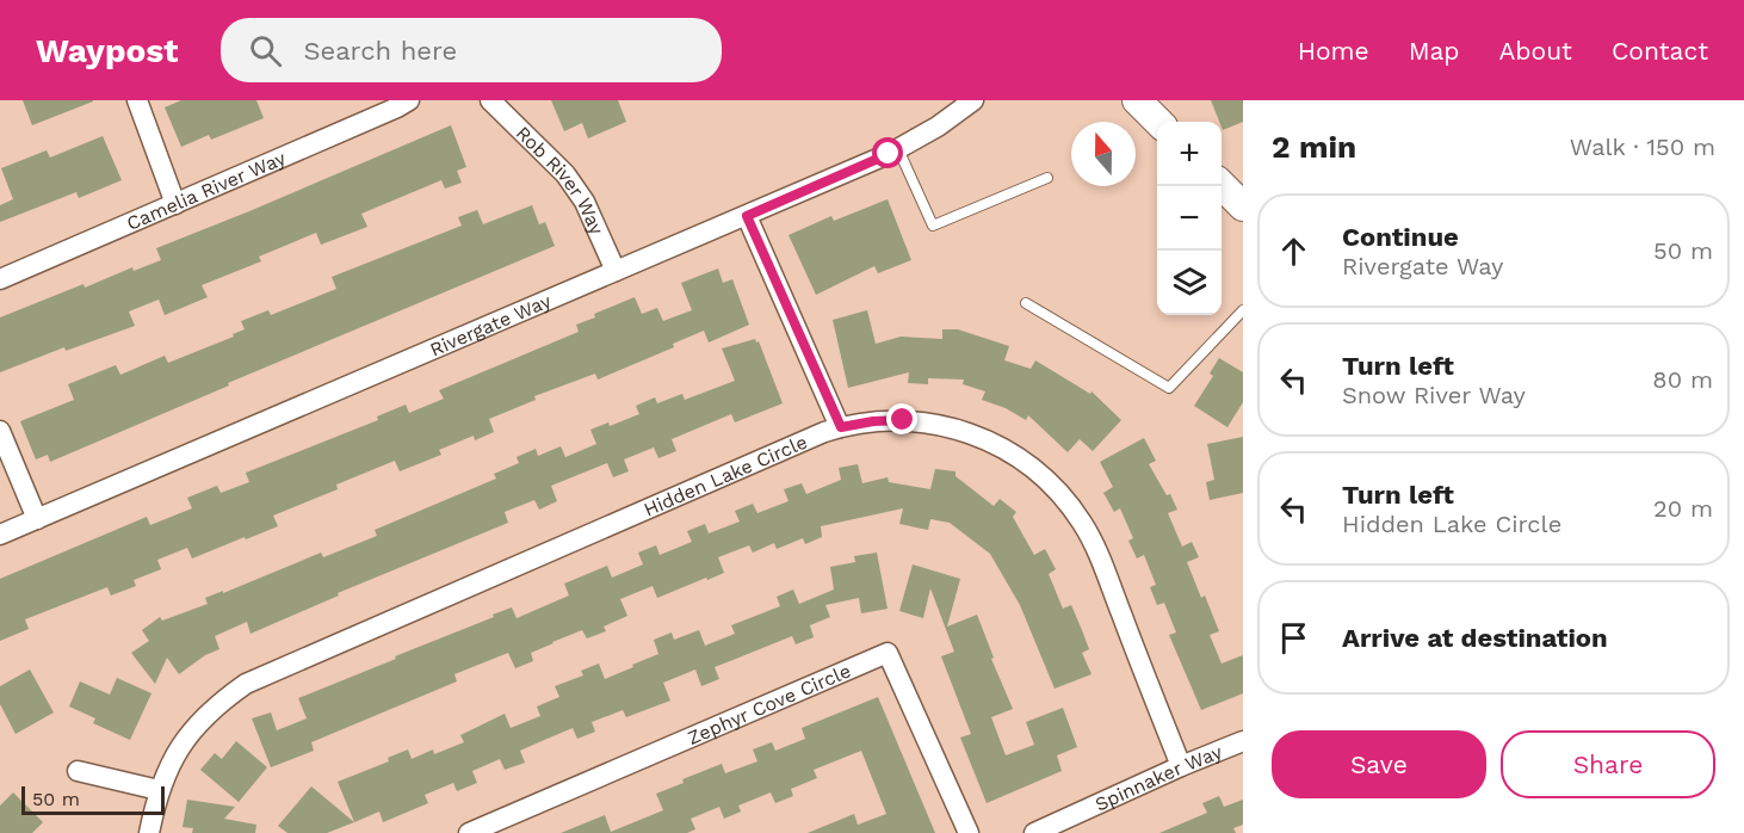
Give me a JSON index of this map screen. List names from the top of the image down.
{
  "streets": {
    "street": [
      "Rob River Way",
      "Camelia River Way",
      "Rivergate Way",
      "Hidden Lake Circle",
      "Zephyr Cove Circle",
      "Spinnaker Way"
    ]
  },
  "crossings": [
    ["Rob River Way", "Rivergate Way"],
    ["Hidden Lake Circle", "Spinnaker Way"]
  ],
  "scale_bar": "50 m",
  "north": "top",
  "page": {
    "header": "Waypost",
    "search": "Search here",
    "nav": [
      "Home",
      "Map",
      "About",
      "Contact"
    ],
    "heading": ["2 min", "Walk · 150 m"],
    "map_buttons": ["+", "−"],
    "list": [
      ["Continue", "Rivergate Way", "50 m"],
      ["Turn left", "Snow River Way", "80 m"],
      ["Turn left", "Hidden Lake Circle", "20 m"],
      "Arrive at destination"
    ],
    "buttons": ["Save", "Share"],
    "scale": "50 m"
  }
}
